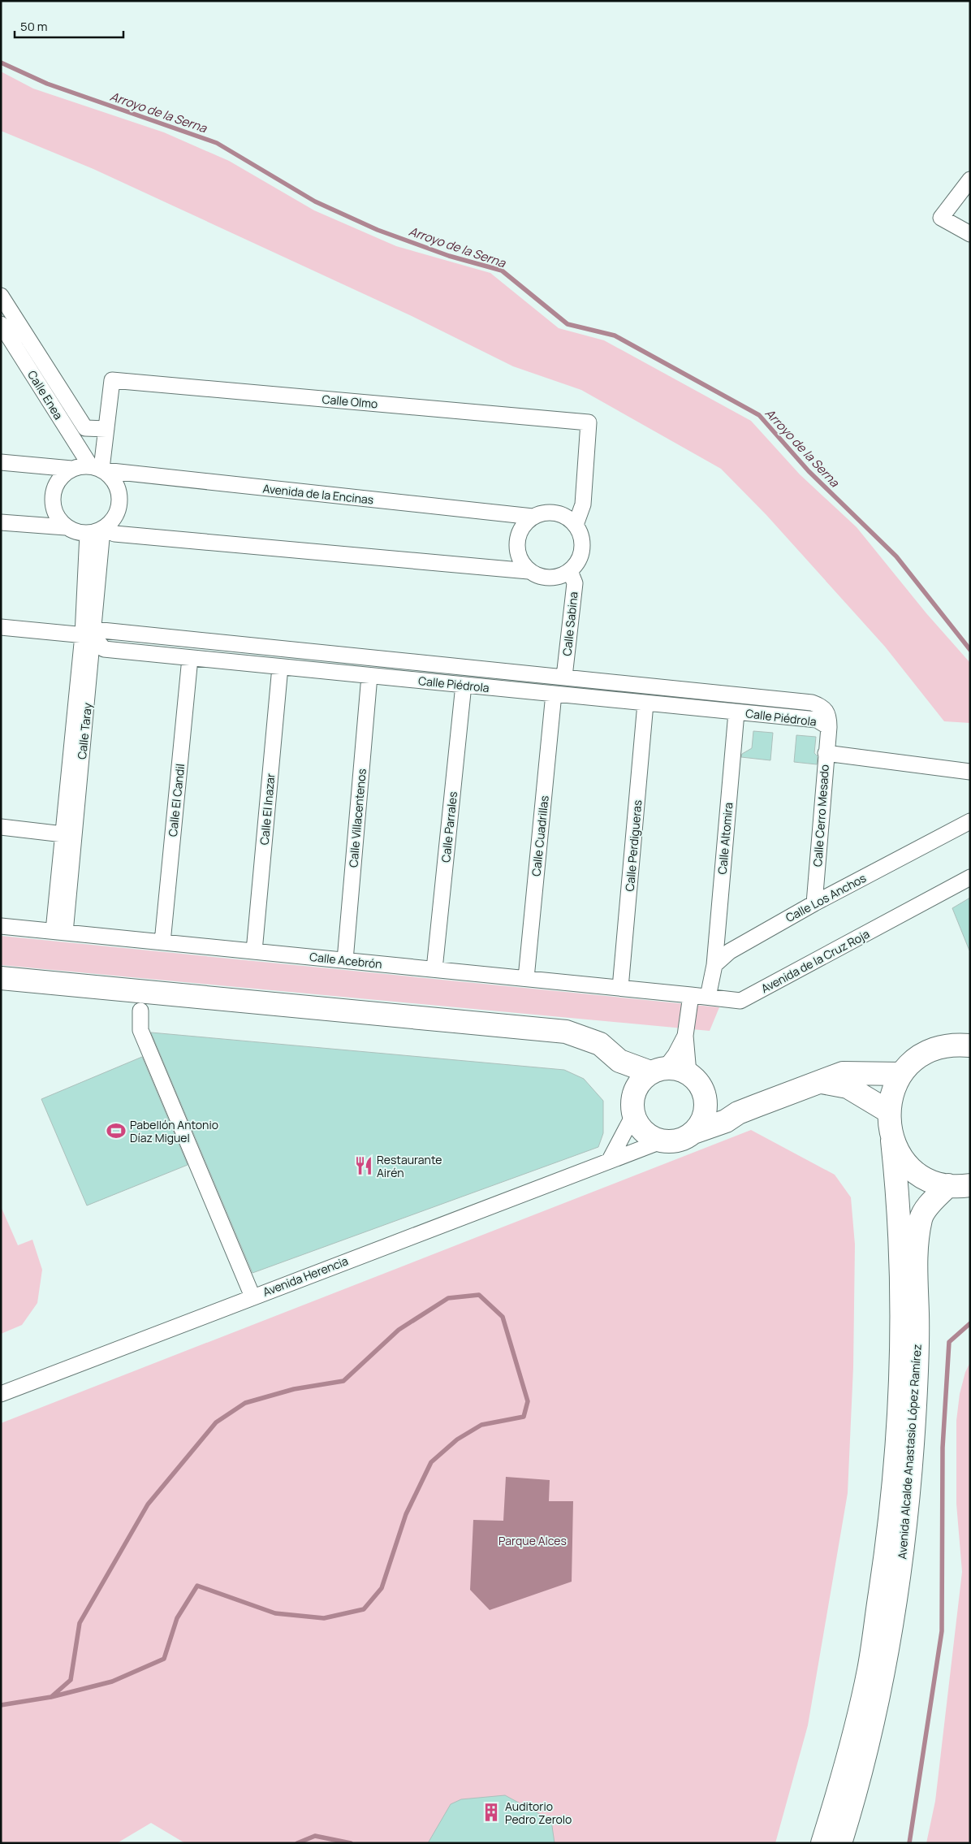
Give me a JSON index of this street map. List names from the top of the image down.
{
  "streets": {
    "main road": ["Avenida Alcalde Anastasio López Ramírez"],
    "street": [
      "Calle Enea",
      "Calle Olmo",
      "Avenida de la Encinas",
      "Calle Sabina",
      "Calle Piédrola",
      "Calle Taray",
      "Calle El Candil",
      "Calle El Inazar",
      "Calle Cerro Mesado",
      "Calle Villacentenos",
      "Calle Parrales",
      "Calle Cuadrillas",
      "Calle Altomira",
      "Calle Perdigueras",
      "Calle Los Anchos",
      "Calle Acebrón",
      "Avenida de la Cruz Roja",
      "Avenida Herencia"
    ]
  },
  "crossings": [
    ["Calle Enea", "Avenida de la Encinas"],
    ["Calle Enea", "Calle Taray"],
    ["Calle Olmo", "Avenida de la Encinas"],
    ["Calle Olmo", "Calle Sabina"],
    ["Avenida de la Encinas", "Calle Sabina"],
    ["Avenida de la Encinas", "Calle Taray"],
    ["Calle Sabina", "Calle Cerro Mesado"],
    ["Calle Piédrola", "Calle Taray"],
    ["Calle Piédrola", "Calle El Candil"],
    ["Calle Piédrola", "Calle El Inazar"],
    ["Calle Piédrola", "Calle Cerro Mesado"],
    ["Calle Piédrola", "Calle Villacentenos"],
    ["Calle Piédrola", "Calle Parrales"],
    ["Calle Piédrola", "Calle Cuadrillas"],
    ["Calle Piédrola", "Calle Altomira"],
    ["Calle Piédrola", "Calle Perdigueras"],
    ["Calle Taray", "Calle Acebrón"],
    ["Calle El Candil", "Calle Acebrón"],
    ["Calle El Inazar", "Calle Acebrón"],
    ["Calle Cerro Mesado", "Calle Los Anchos"],
    ["Calle Villacentenos", "Calle Acebrón"],
    ["Calle Parrales", "Calle Acebrón"],
    ["Calle Cuadrillas", "Calle Acebrón"],
    ["Calle Altomira", "Calle Los Anchos"],
    ["Calle Perdigueras", "Calle Acebrón"],
    ["Calle Acebrón", "Avenida de la Cruz Roja"]
  ],
  "water": ["Arroyo de la Serna"],
  "parks": ["Parque Alces"],
  "places": {
    "sports": ["Pabellón Antonio Díaz Miguel"],
    "restaurant": ["Restaurante Airén"],
    "building": ["Auditorio Pedro Zerolo"]
  },
  "scale_bar": "50 m"
}
